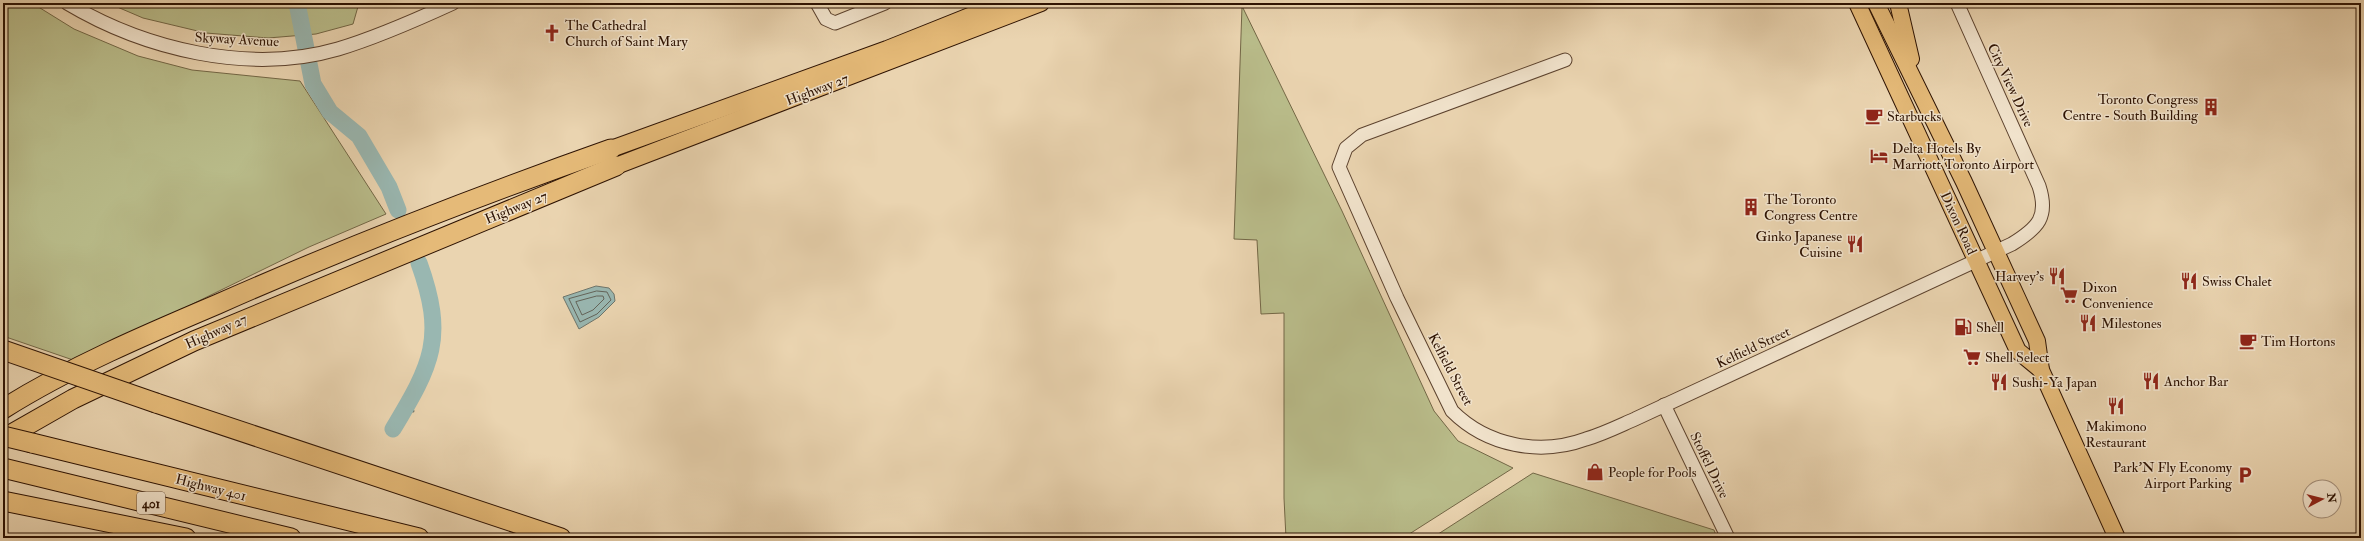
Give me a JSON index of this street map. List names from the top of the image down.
{
  "streets": {
    "highway": ["Highway 27", "Highway 401", "401"],
    "main road": ["Dixon Road"],
    "street": [
      "Skyway Avenue",
      "City View Drive",
      "Kelfield Street",
      "Stoffel Drive"
    ]
  },
  "crossings": [
    ["City View Drive", "Dixon Road"],
    ["City View Drive", "Kelfield Street"],
    ["Dixon Road", "Kelfield Street"],
    ["Kelfield Street", "Stoffel Drive"]
  ],
  "places": {
    "church": ["The Cathedral Church of Saint Mary"],
    "building": ["Toronto Congress Centre - South Building", "The Toronto Congress Centre"],
    "cafe": ["Starbucks", "Tim Hortons"],
    "hotel": ["Delta Hotels By Marriott Toronto Airport"],
    "restaurant": [
      "Ginko Japanese Cuisine",
      "Harvey's",
      "Swiss Chalet",
      "Milestones",
      "Anchor Bar",
      "Sushi-Ya Japan",
      "Makimono Restaurant"
    ],
    "supermarket": ["Dixon Convenience", "Shell Select"],
    "fuel station": ["Shell"],
    "shop": ["People for Pools"],
    "parking": ["Park'N Fly Economy Airport Parking"]
  },
  "north": "right"
}
